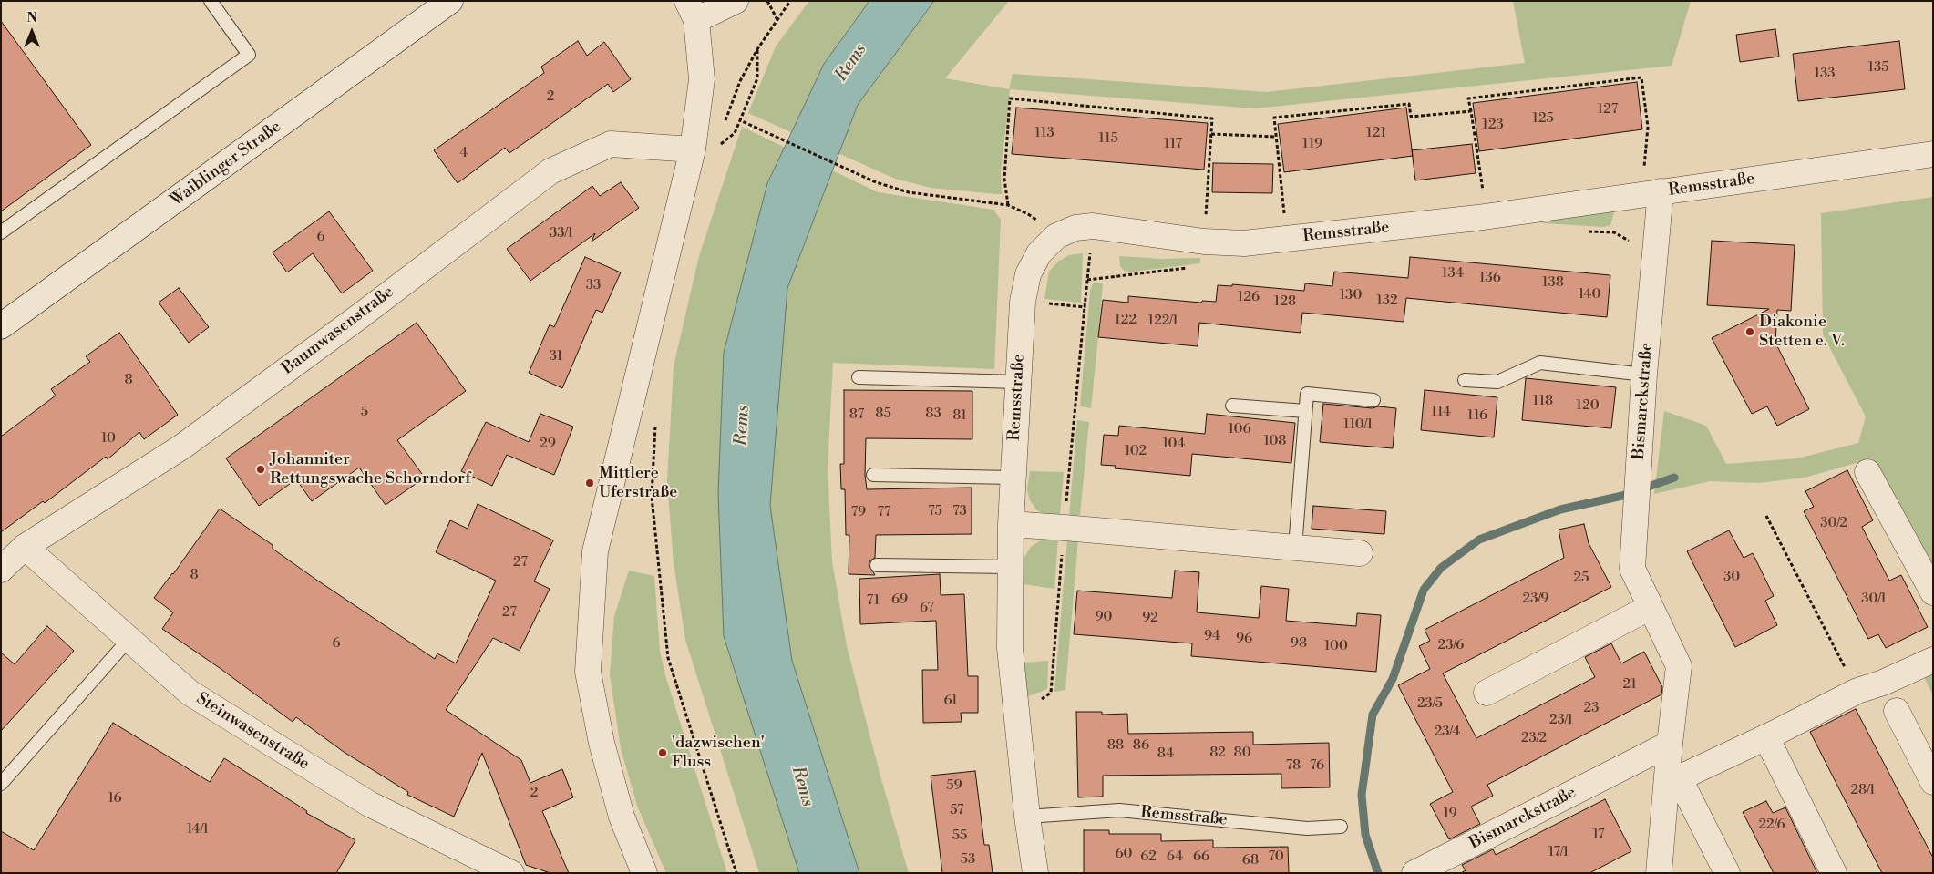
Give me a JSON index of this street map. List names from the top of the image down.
{
  "streets": {
    "street": [
      "Waiblinger Straße",
      "Remsstraße",
      "Baumwasenstraße",
      "Bismarckstraße",
      "Steinwasenstraße"
    ]
  },
  "crossings": [
    ["Remsstraße", "Bismarckstraße"],
    ["Baumwasenstraße", "Steinwasenstraße"]
  ],
  "water": ["Rems"],
  "places": [
    "Diakonie Stetten e. V.",
    "Johanniter Rettungswache Schorndorf",
    "Mittlere Uferstraße",
    "'dazwischen' Fluss"
  ],
  "house_numbers": [
    "135",
    "133",
    "2",
    "127",
    "125",
    "123",
    "113",
    "121",
    "115",
    "117",
    "119",
    "4",
    "33/1",
    "6",
    "134",
    "136",
    "138",
    "33",
    "140",
    "130",
    "126",
    "132",
    "128",
    "122",
    "122/1",
    "31",
    "8",
    "118",
    "120",
    "5",
    "114",
    "85",
    "83",
    "87",
    "81",
    "116",
    "110/1",
    "106",
    "10",
    "108",
    "29",
    "104",
    "102",
    "75",
    "73",
    "79",
    "77",
    "30/2",
    "27",
    "8",
    "30",
    "25",
    "23/9",
    "30/1",
    "69",
    "71",
    "67",
    "27",
    "90",
    "92",
    "94",
    "96",
    "6",
    "98",
    "23/6",
    "100",
    "21",
    "61",
    "23/5",
    "23",
    "23/1",
    "23/4",
    "23/2",
    "88",
    "86",
    "82",
    "80",
    "84",
    "78",
    "76",
    "59",
    "28/1",
    "2",
    "16",
    "57",
    "19",
    "22/6",
    "14/1",
    "17",
    "55",
    "17/1",
    "60",
    "62",
    "64",
    "66",
    "70",
    "53",
    "68"
  ],
  "north": "top"
}
